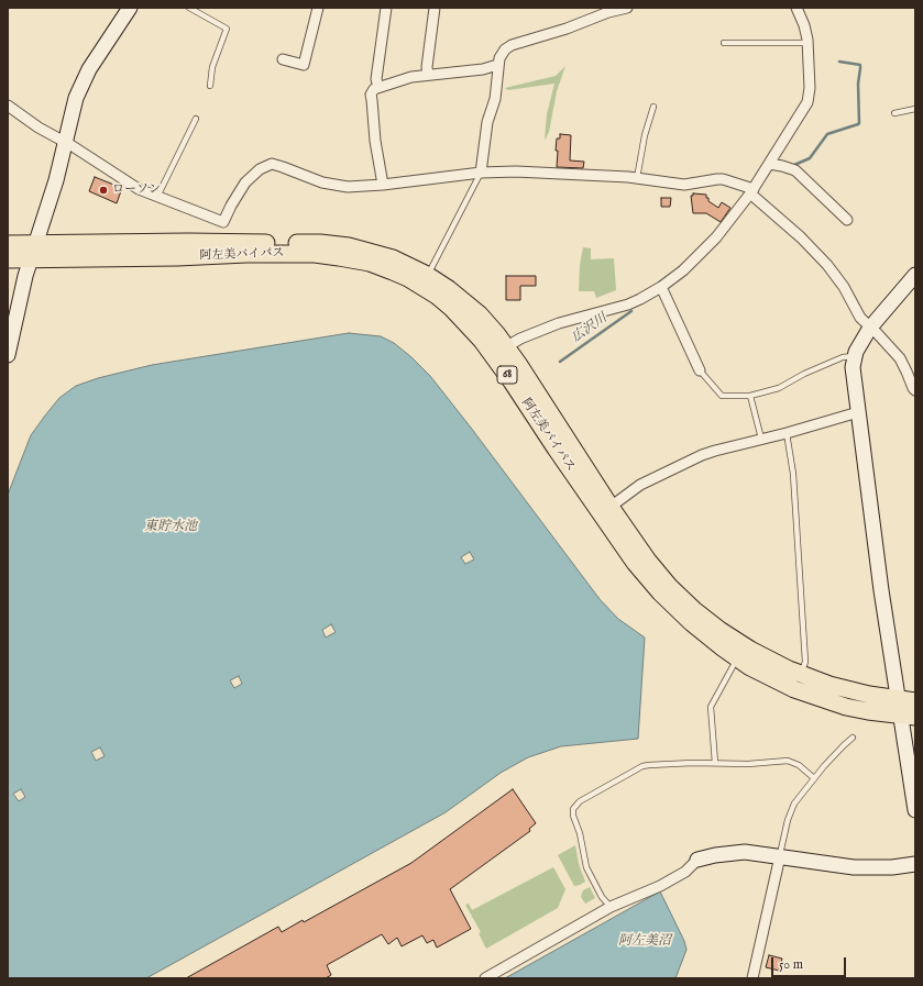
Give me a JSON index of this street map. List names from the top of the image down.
{
  "streets": {
    "main road": ["阿左美バイパス", "68"]
  },
  "water": ["広沢川", "東貯水池", "阿左美沼"],
  "places": ["ローソン"],
  "scale_bar": "50 m"
}
